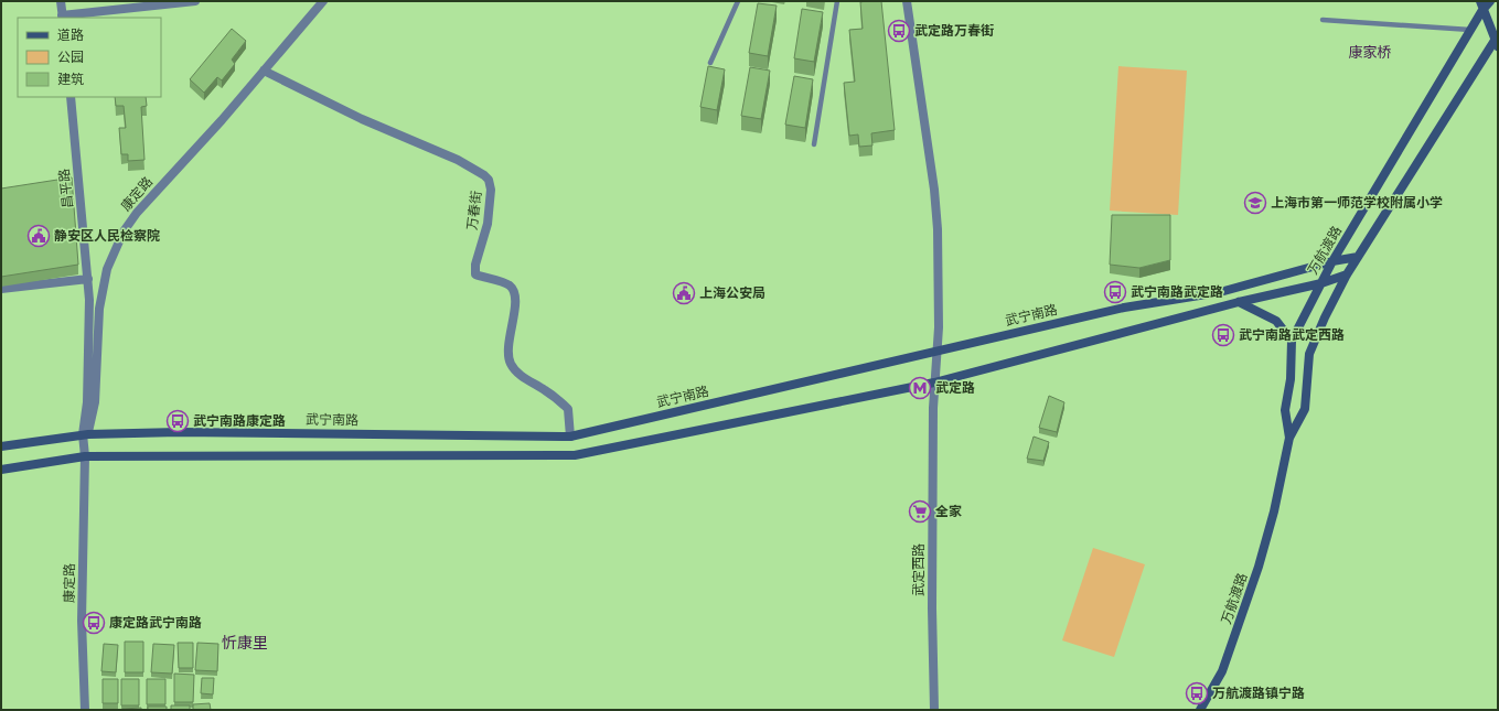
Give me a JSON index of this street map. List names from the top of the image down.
{
  "streets": {
    "main road": ["万航渡路", "武宁南路"],
    "street": [
      "昌平路",
      "康定路",
      "万春街",
      "武定西路"
    ]
  },
  "crossings": [
    ["昌平路", "康定路"],
    ["康定路", "万春街"],
    ["康定路", "武宁南路"],
    ["万春街", "武宁南路"],
    ["万航渡路", "武宁南路"],
    ["武宁南路", "武定西路"]
  ],
  "districts": ["康家桥", "忻康里"],
  "places": {
    "bus stop": [
      "武定路万春街",
      "武宁南路武定路",
      "武宁南路武定西路",
      "武宁南路康定路",
      "康定路武宁南路",
      "万航渡路镇宁路"
    ],
    "school or university": ["上海市第一师范学校附属小学"],
    "public building": ["静安区人民检察院", "上海公安局"],
    "metro station": ["武定路"],
    "supermarket": ["全家"]
  },
  "legend": ["道路", "公园", "建筑"]
}
